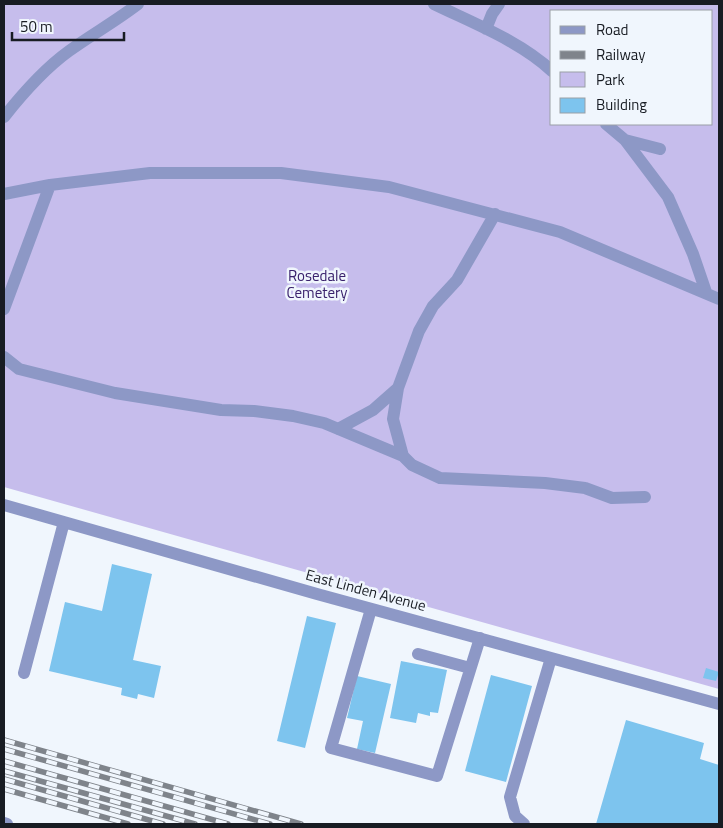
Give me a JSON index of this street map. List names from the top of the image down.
{
  "streets": {
    "street": ["East Linden Avenue"]
  },
  "parks": ["Rosedale Cemetery"],
  "legend": [
    "Road",
    "Railway",
    "Park",
    "Building"
  ],
  "scale_bar": "50 m"
}
